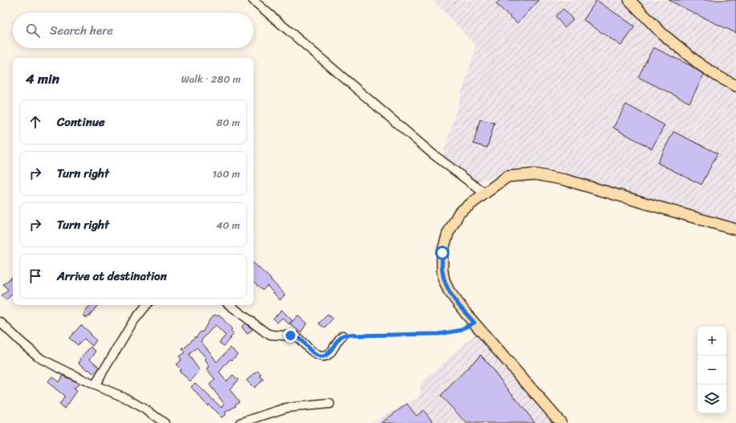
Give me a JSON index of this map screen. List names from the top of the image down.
{
  "page": {
    "search": "Search here",
    "heading": ["4 min", "Walk · 280 m"],
    "list": [
      ["Continue", "80 m"],
      ["Turn right", "160 m"],
      ["Turn right", "40 m"],
      "Arrive at destination"
    ],
    "map_buttons": ["+", "−"]
  }
}
